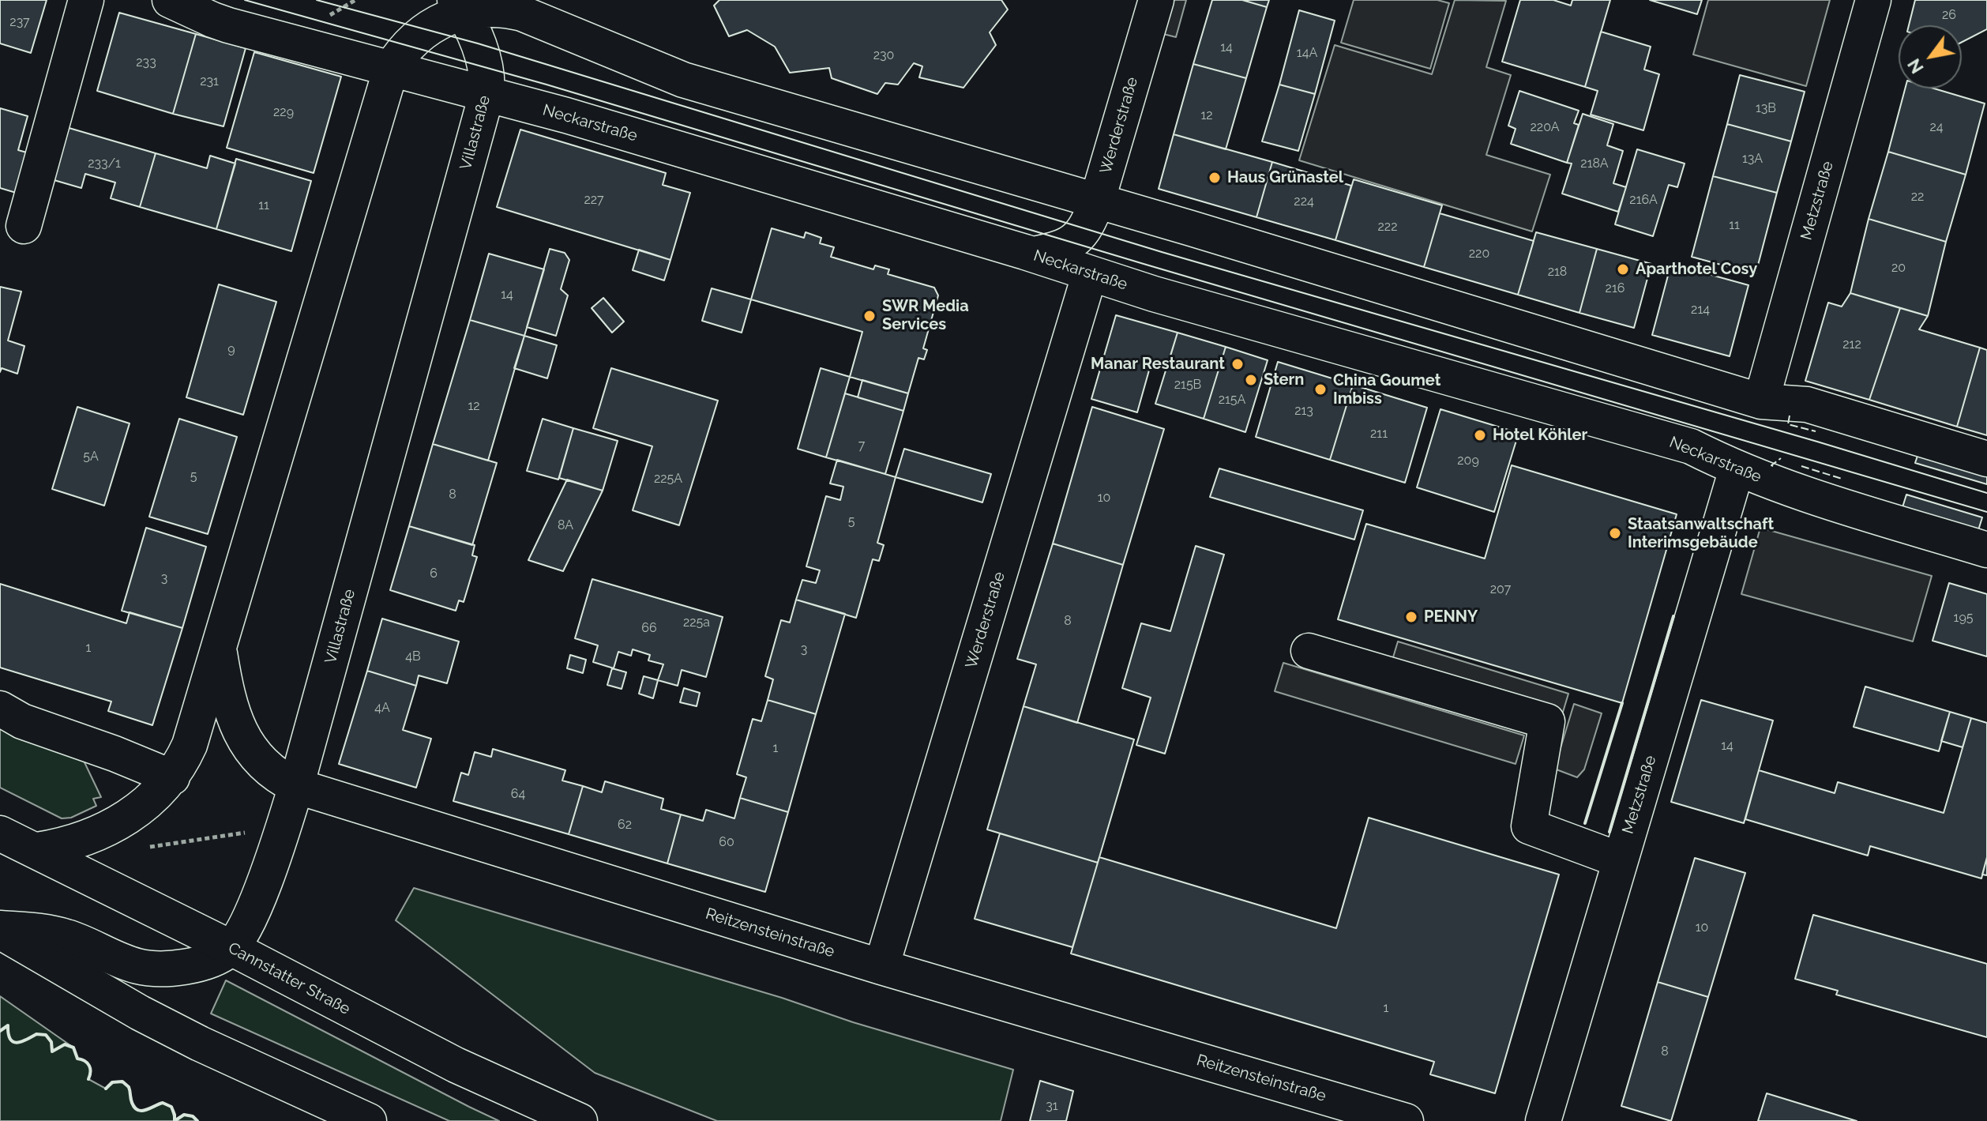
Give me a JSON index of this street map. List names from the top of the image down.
{
  "streets": {
    "street": [
      "Neckarstraße",
      "Werderstraße",
      "Villastraße",
      "Metzstraße",
      "Reitzensteinstraße",
      "Cannstatter Straße"
    ]
  },
  "crossings": [
    ["Neckarstraße", "Werderstraße"],
    ["Neckarstraße", "Villastraße"],
    ["Neckarstraße", "Metzstraße"],
    ["Werderstraße", "Reitzensteinstraße"],
    ["Villastraße", "Reitzensteinstraße"],
    ["Villastraße", "Cannstatter Straße"]
  ],
  "places": [
    "Haus Grünastel",
    "Aparthotel Cosy",
    "SWR Media Services",
    "Manar Restaurant",
    "Stern",
    "China Goumet Imbiss",
    "Hotel Köhler",
    "Staatsanwaltschaft Interimsgebäude",
    "PENNY"
  ],
  "house_numbers": [
    "26",
    "237",
    "14",
    "14A",
    "230",
    "233",
    "231",
    "13B",
    "229",
    "12",
    "220A",
    "24",
    "13A",
    "233/1",
    "218A",
    "22",
    "227",
    "216A",
    "224",
    "11",
    "11",
    "222",
    "220",
    "20",
    "218",
    "216",
    "14",
    "214",
    "212",
    "9",
    "215B",
    "215A",
    "12",
    "213",
    "211",
    "7",
    "5A",
    "209",
    "5",
    "225A",
    "8",
    "10",
    "5",
    "8A",
    "6",
    "3",
    "207",
    "195",
    "8",
    "225a",
    "66",
    "1",
    "3",
    "4B",
    "4A",
    "14",
    "1",
    "64",
    "62",
    "60",
    "10",
    "1",
    "8",
    "31"
  ],
  "north": "bottom left"
}
